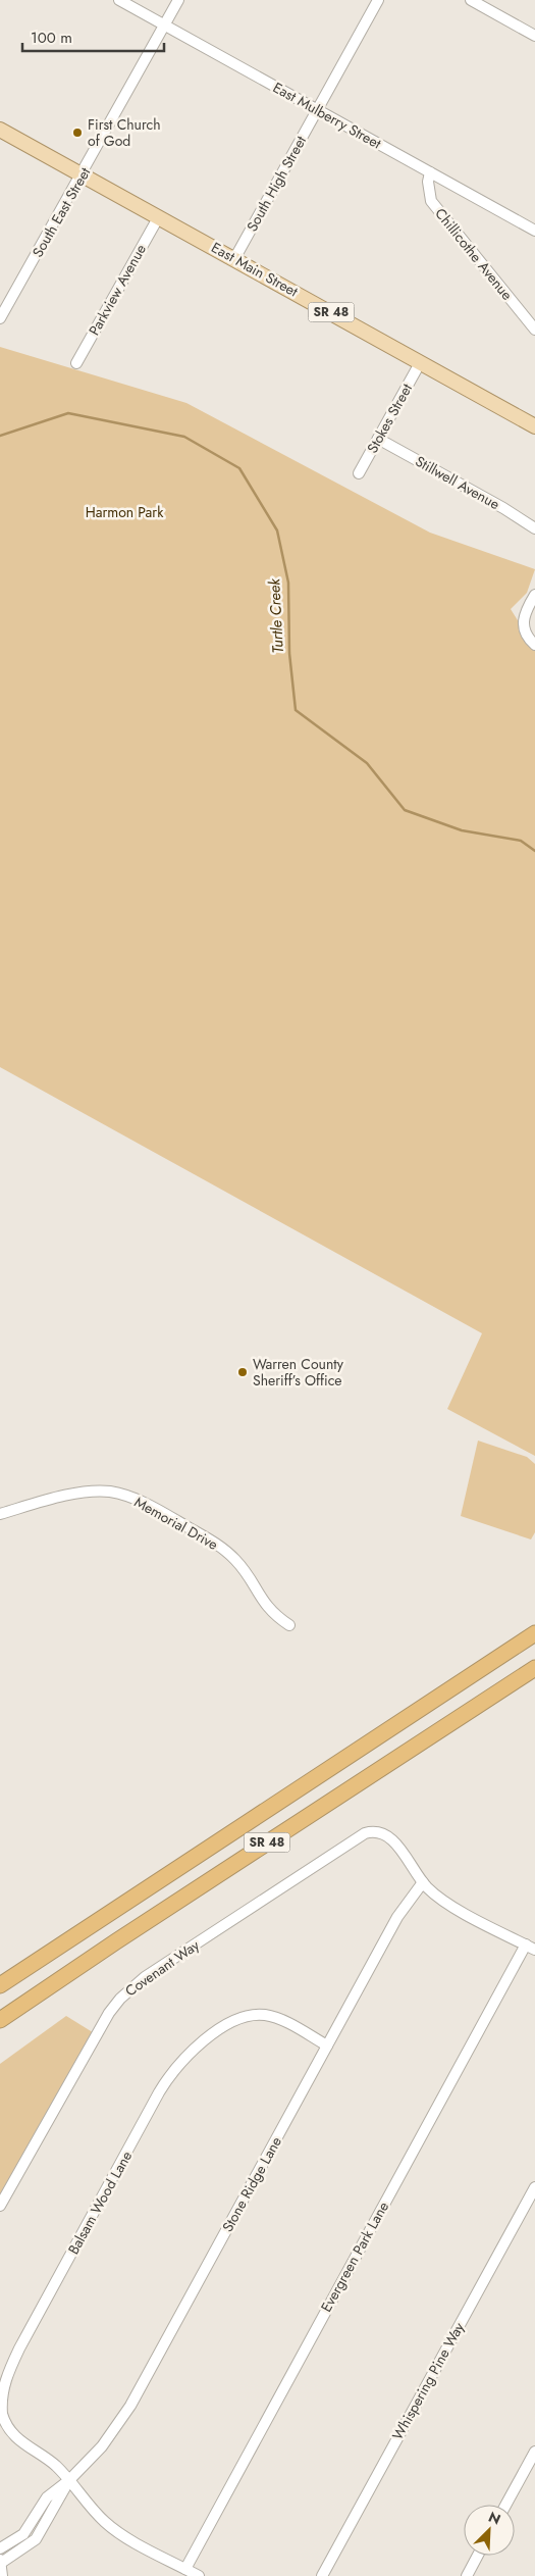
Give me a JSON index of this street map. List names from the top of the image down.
{
  "streets": {
    "highway": ["SR 48"],
    "main road": ["East Main Street"],
    "street": [
      "East Mulberry Street",
      "South High Street",
      "South East Street",
      "Chillicothe Avenue",
      "Parkview Avenue",
      "Stokes Street",
      "Stillwell Avenue",
      "Memorial Drive",
      "Covenant Way",
      "Stone Ridge Lane",
      "Balsam Wood Lane",
      "Evergreen Park Lane",
      "Whispering Pine Way"
    ]
  },
  "crossings": [
    ["East Mulberry Street", "South High Street"],
    ["East Mulberry Street", "South East Street"],
    ["East Mulberry Street", "Chillicothe Avenue"],
    ["South High Street", "East Main Street"],
    ["South East Street", "East Main Street"],
    ["East Main Street", "Parkview Avenue"],
    ["East Main Street", "Stokes Street"],
    ["Stokes Street", "Stillwell Avenue"],
    ["Covenant Way", "Stone Ridge Lane"],
    ["Stone Ridge Lane", "Balsam Wood Lane"],
    ["Balsam Wood Lane", "Evergreen Park Lane"]
  ],
  "water": ["Turtle Creek"],
  "parks": ["Harmon Park"],
  "places": ["First Church of God", "Warren County Sheriff’s Office"],
  "scale_bar": "100 m",
  "north": "top right"
}
